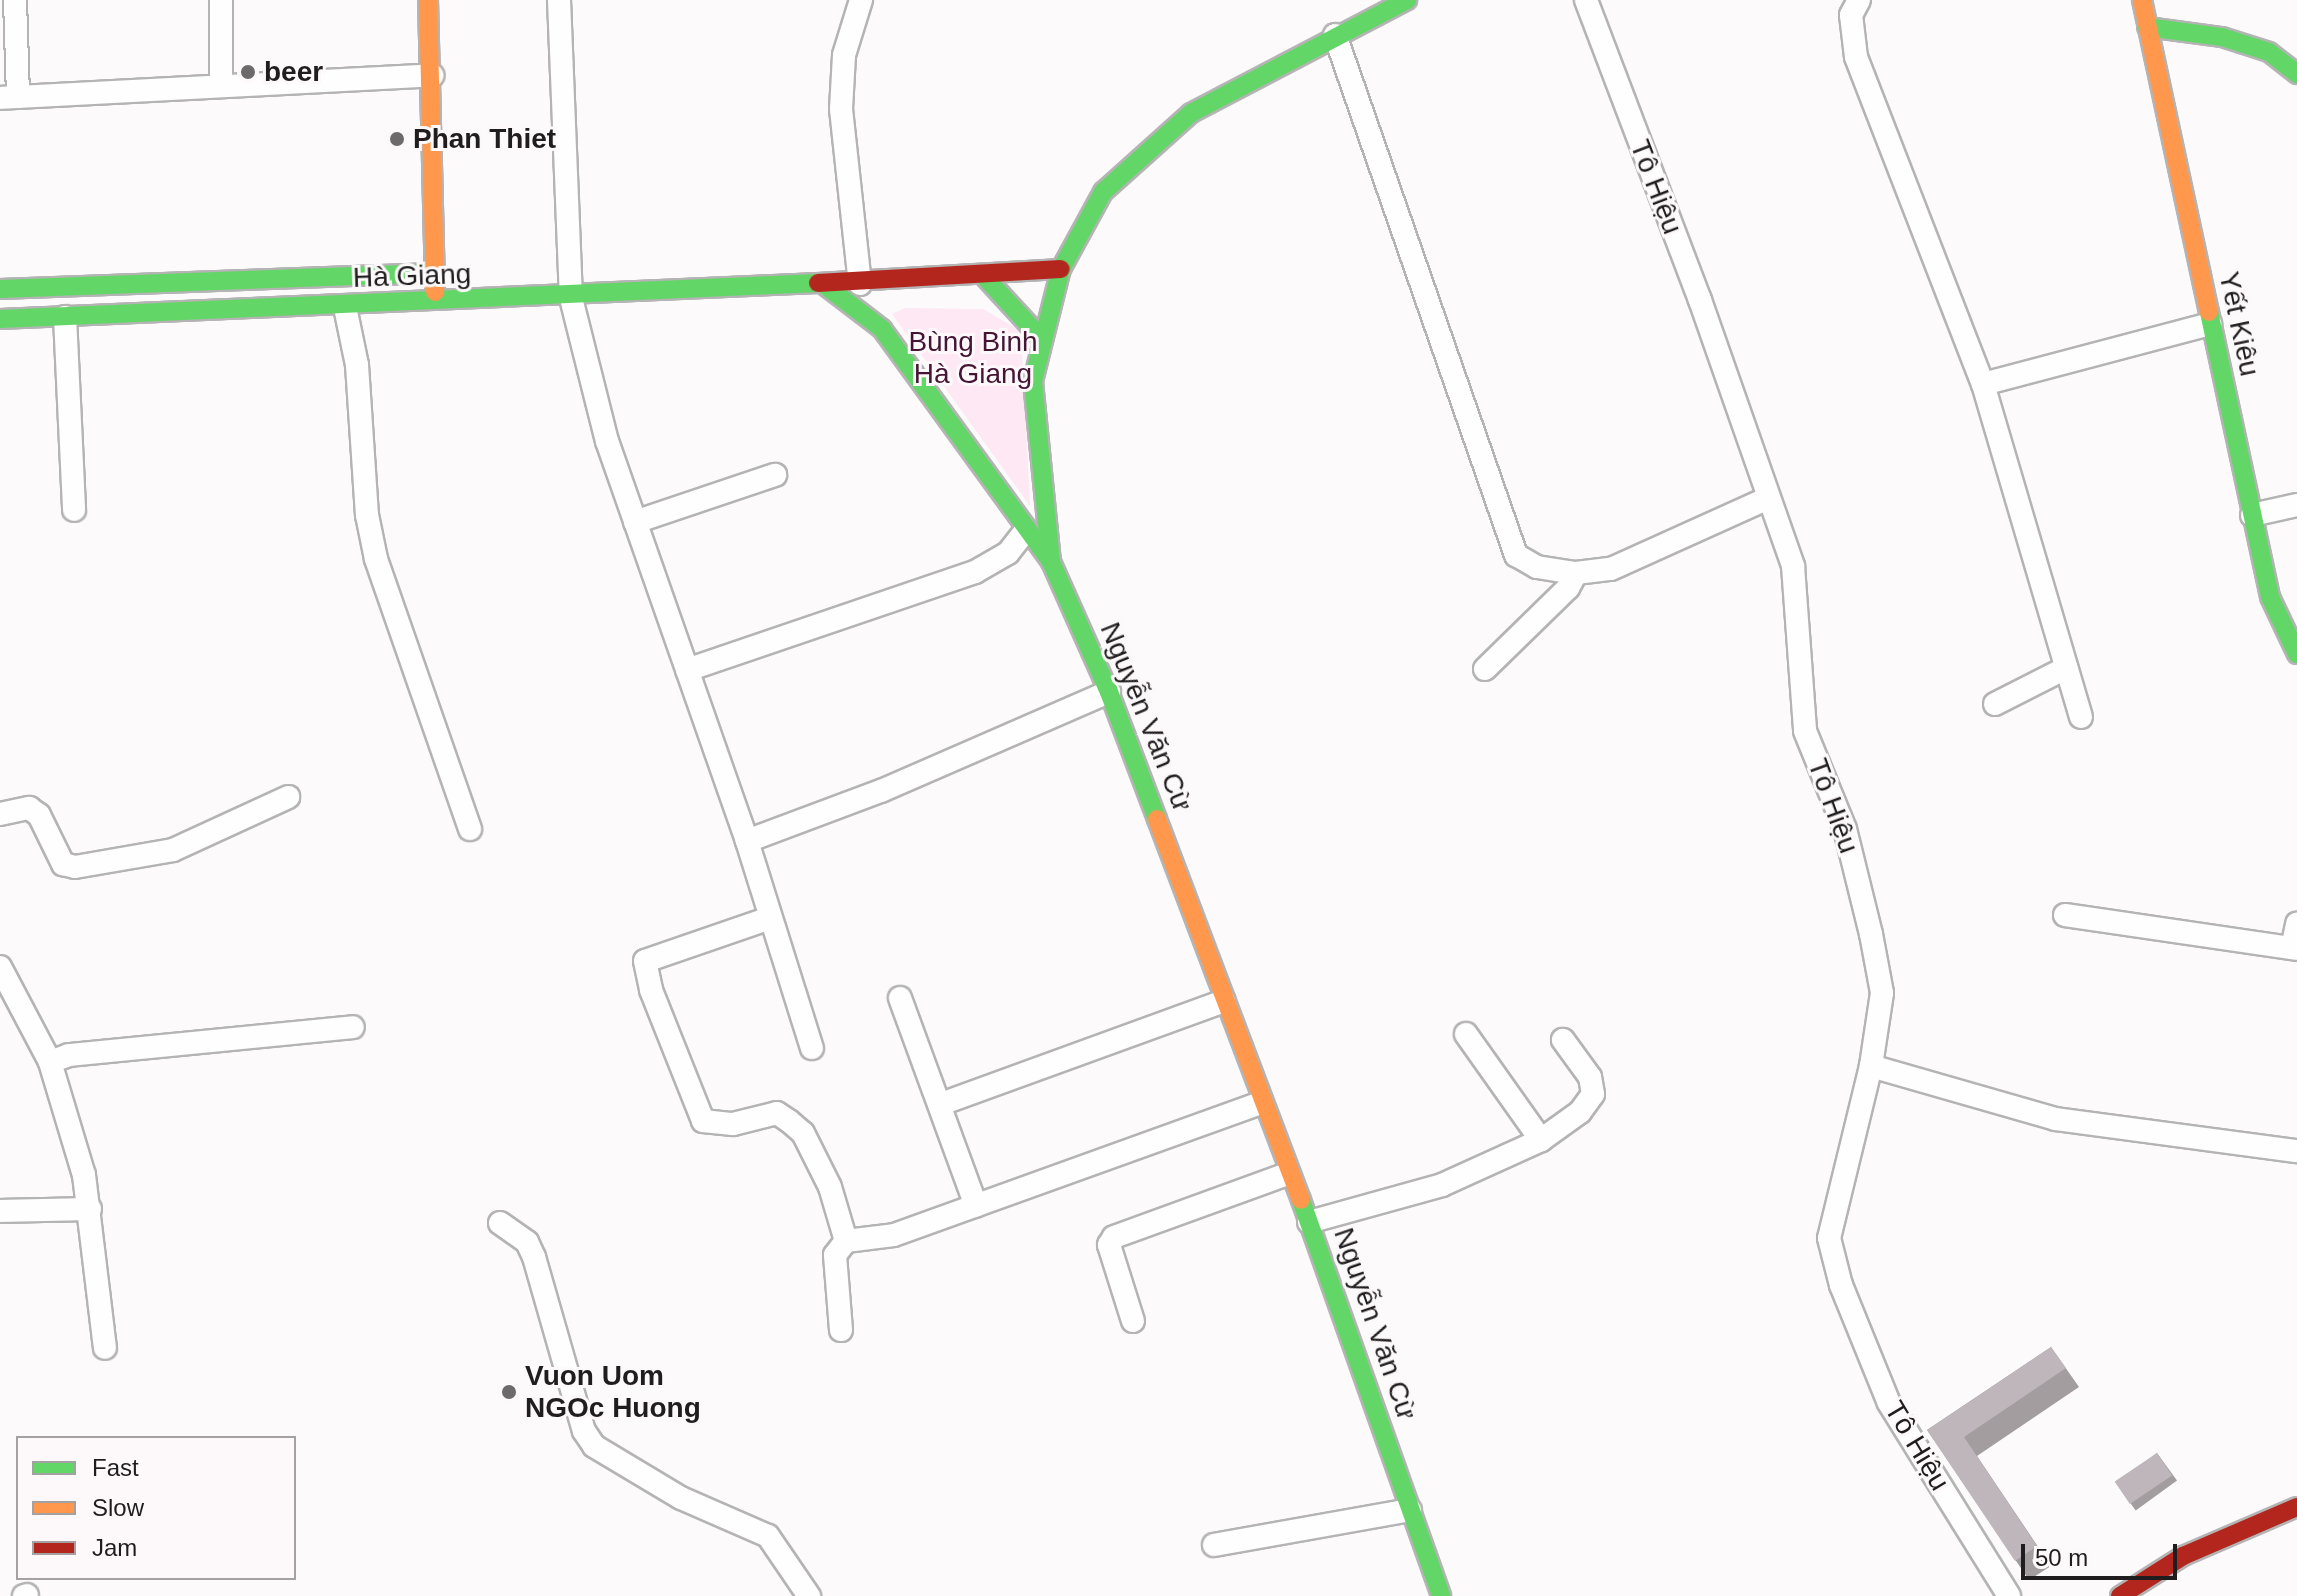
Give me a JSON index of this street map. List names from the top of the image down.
{
  "streets": {
    "main road": ["Hà Giang", "Yết Kiêu", "Nguyễn Văn Cừ"],
    "street": ["Tô Hiệu"]
  },
  "crossings": [
    ["Hà Giang", "Nguyễn Văn Cừ"]
  ],
  "parks": ["Bùng Binh Hà Giang"],
  "places": ["beer", "Phan Thiet", "Vuon Uom NGOc Huong"],
  "legend": ["Fast", "Slow", "Jam"],
  "scale_bar": "50 m"
}
